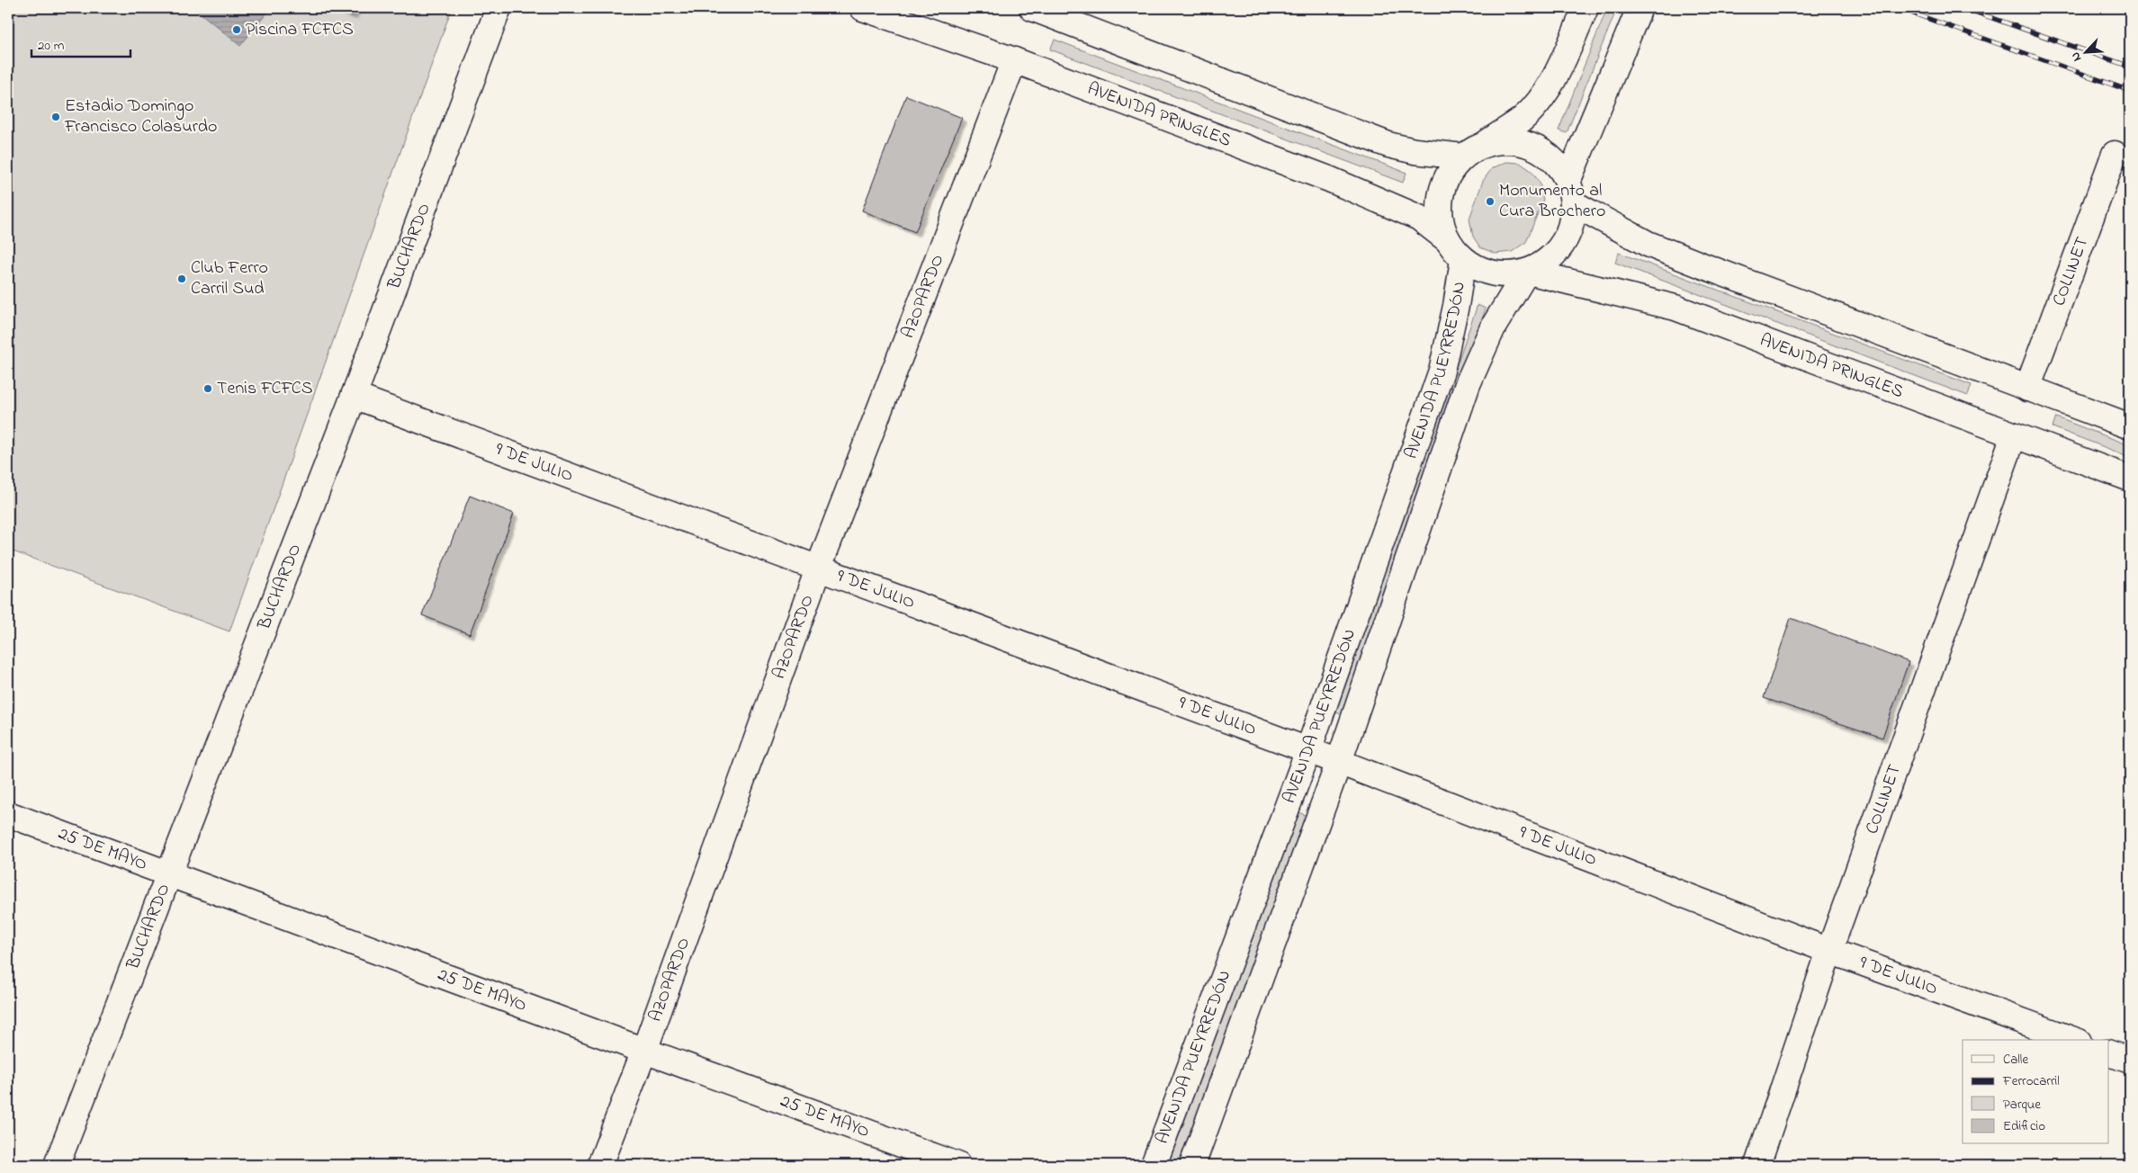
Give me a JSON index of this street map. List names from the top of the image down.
{
  "streets": {
    "street": [
      "AVENIDA PRINGLES",
      "BUCHARDO",
      "COLLINET",
      "AZOPARDO",
      "AVENIDA PUEYRREDÓN",
      "9 DE JULIO",
      "25 DE MAYO"
    ]
  },
  "crossings": [
    ["AVENIDA PRINGLES", "COLLINET"],
    ["AVENIDA PRINGLES", "AZOPARDO"],
    ["AVENIDA PRINGLES", "AVENIDA PUEYRREDÓN"],
    ["BUCHARDO", "9 DE JULIO"],
    ["BUCHARDO", "25 DE MAYO"],
    ["COLLINET", "9 DE JULIO"],
    ["AZOPARDO", "9 DE JULIO"],
    ["AZOPARDO", "25 DE MAYO"],
    ["AVENIDA PUEYRREDÓN", "9 DE JULIO"]
  ],
  "places": [
    "Piscina FCFCS",
    "Estadio Domingo Francisco Colasurdo",
    "Monumento al Cura Brochero",
    "Club Ferro Carril Sud",
    "Tenis FCFCS"
  ],
  "legend": [
    "Calle",
    "Ferrocarril",
    "Parque",
    "Edificio"
  ],
  "scale_bar": "20 m",
  "north": "bottom left"
}
